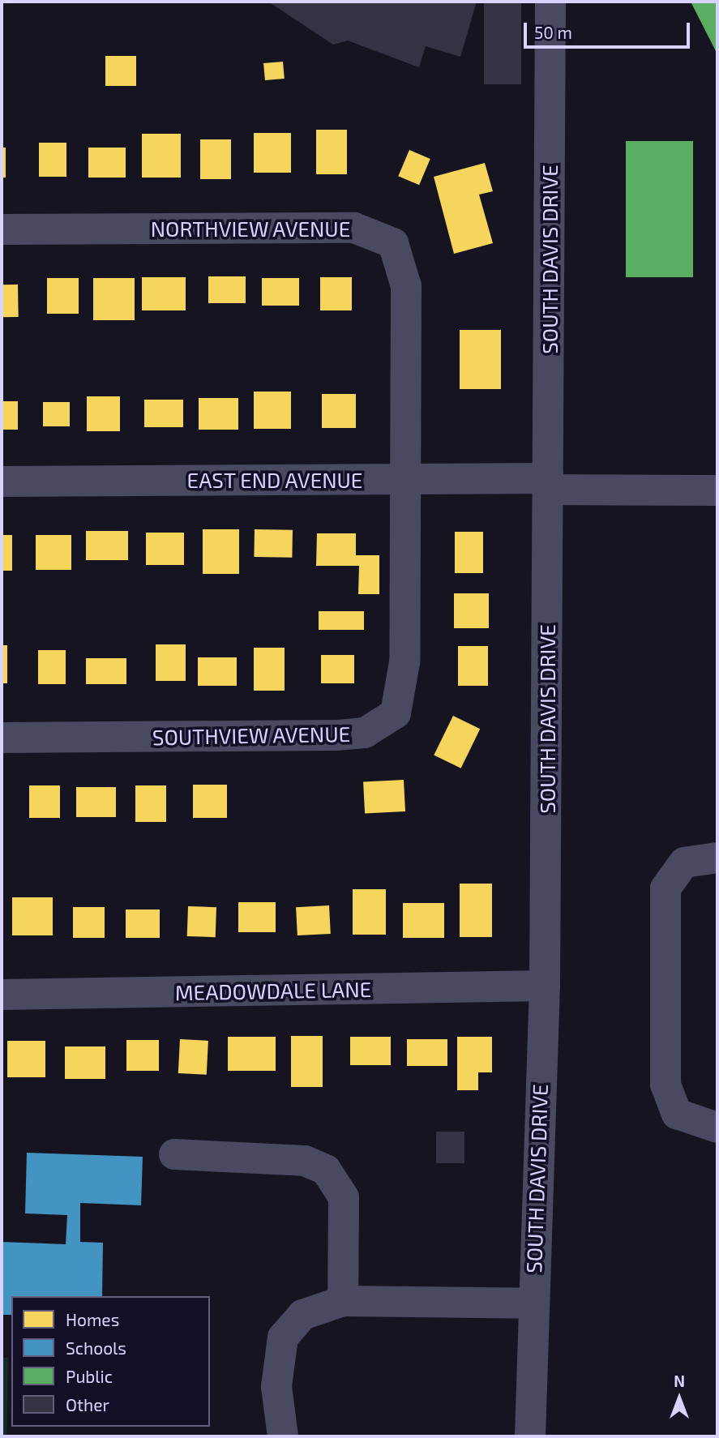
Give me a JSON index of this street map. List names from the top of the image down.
{
  "streets": {
    "street": [
      "NORTHVIEW AVENUE",
      "SOUTH DAVIS DRIVE",
      "EAST END AVENUE",
      "SOUTHVIEW AVENUE",
      "MEADOWDALE LANE"
    ]
  },
  "crossings": [
    ["NORTHVIEW AVENUE", "EAST END AVENUE"],
    ["NORTHVIEW AVENUE", "SOUTHVIEW AVENUE"],
    ["SOUTH DAVIS DRIVE", "EAST END AVENUE"],
    ["SOUTH DAVIS DRIVE", "MEADOWDALE LANE"],
    ["EAST END AVENUE", "SOUTHVIEW AVENUE"]
  ],
  "legend": [
    "Homes",
    "Schools",
    "Public",
    "Other"
  ],
  "scale_bar": "50 m",
  "north": "top"
}
